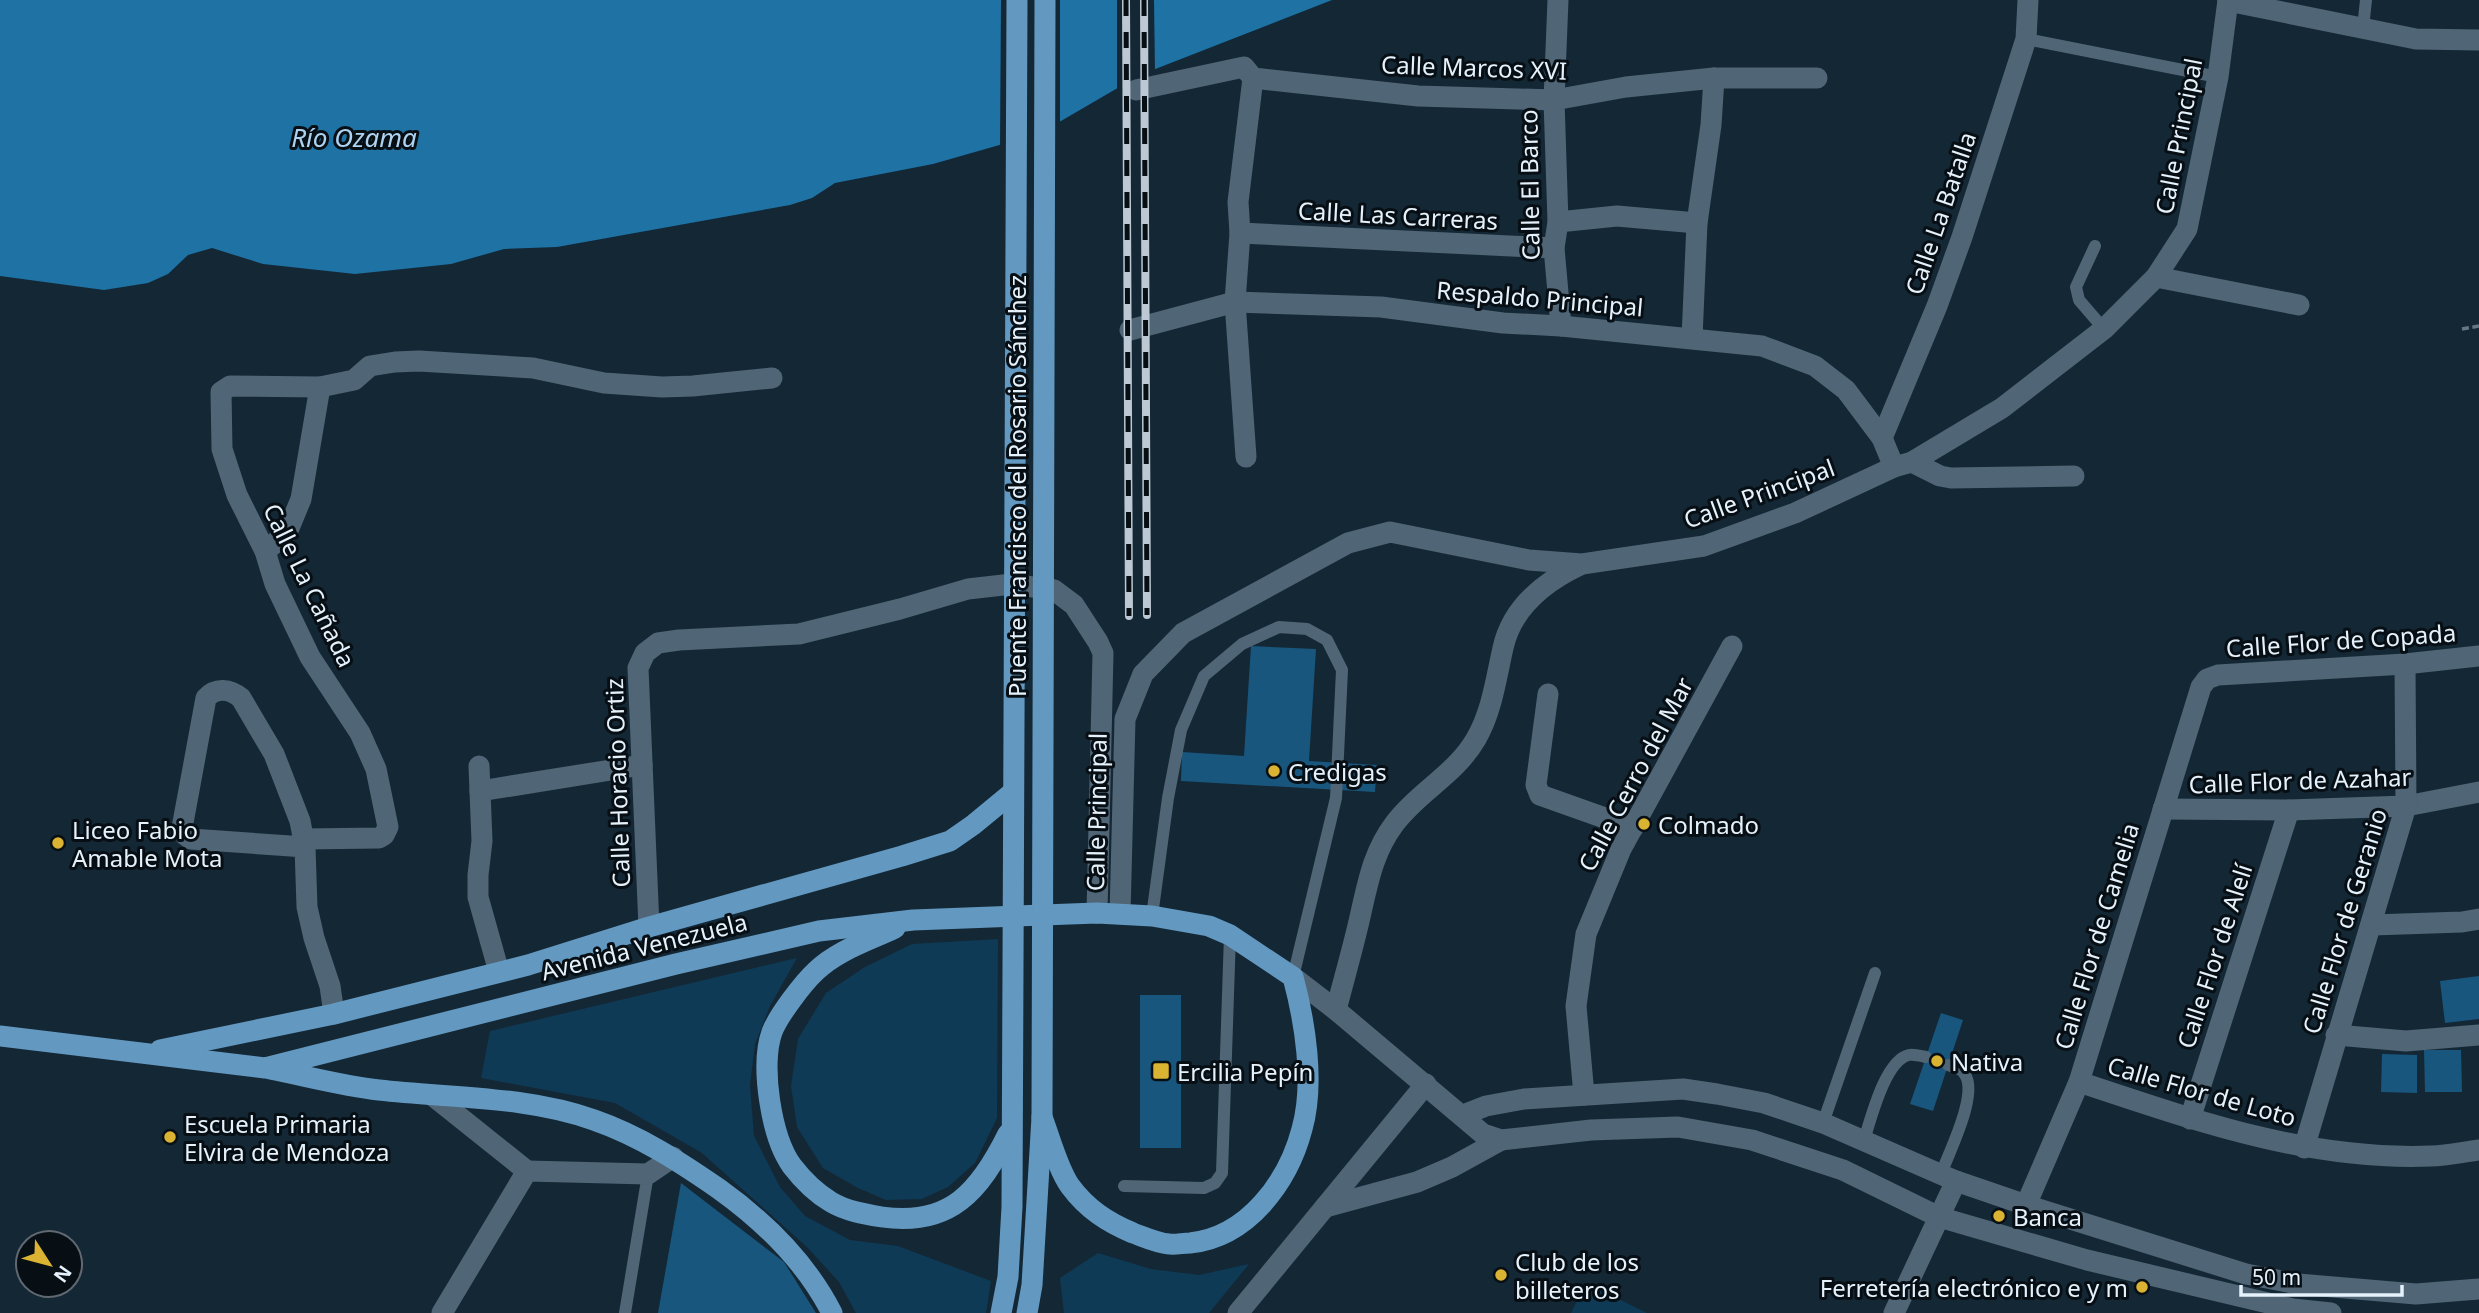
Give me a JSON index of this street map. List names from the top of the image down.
{
  "streets": {
    "main road": ["Puente Francisco del Rosario Sánchez", "Avenida Venezuela"],
    "street": [
      "Calle Marcos XVI",
      "Calle Principal",
      "Calle El Barco",
      "Calle La Batalla",
      "Calle Las Carreras",
      "Respaldo Principal",
      "Calle La Cañada",
      "Calle Flor de Copada",
      "Calle Cerro del Mar",
      "Calle Flor de Azahar",
      "Calle Horacio Ortiz",
      "Calle Flor de Geranio",
      "Calle Flor de Camelia",
      "Calle Flor de Alelí",
      "Calle Flor de Loto"
    ]
  },
  "crossings": [
    ["Calle Marcos XVI", "Calle El Barco"],
    ["Calle Principal", "Respaldo Principal"],
    ["Calle Principal", "Avenida Venezuela"],
    ["Calle El Barco", "Calle Las Carreras"],
    ["Calle El Barco", "Respaldo Principal"],
    ["Calle La Batalla", "Respaldo Principal"],
    ["Calle Flor de Copada", "Calle Flor de Geranio"],
    ["Calle Flor de Copada", "Calle Flor de Camelia"],
    ["Calle Flor de Azahar", "Calle Flor de Geranio"],
    ["Calle Flor de Azahar", "Calle Flor de Camelia"],
    ["Calle Flor de Azahar", "Calle Flor de Alelí"],
    ["Calle Horacio Ortiz", "Avenida Venezuela"],
    ["Calle Flor de Geranio", "Calle Flor de Loto"],
    ["Calle Flor de Camelia", "Calle Flor de Loto"],
    ["Calle Flor de Alelí", "Calle Flor de Loto"]
  ],
  "water": ["Río Ozama"],
  "places": {
    "other": [
      "Credigas",
      "Colmado",
      "Liceo Fabio Amable Mota",
      "Nativa",
      "Escuela Primaria Elvira de Mendoza",
      "Banca",
      "Club de los billeteros",
      "Ferretería electrónico e y m"
    ],
    "transit": ["Ercilia Pepín"]
  },
  "scale_bar": "50 m",
  "north": "bottom right"
}
